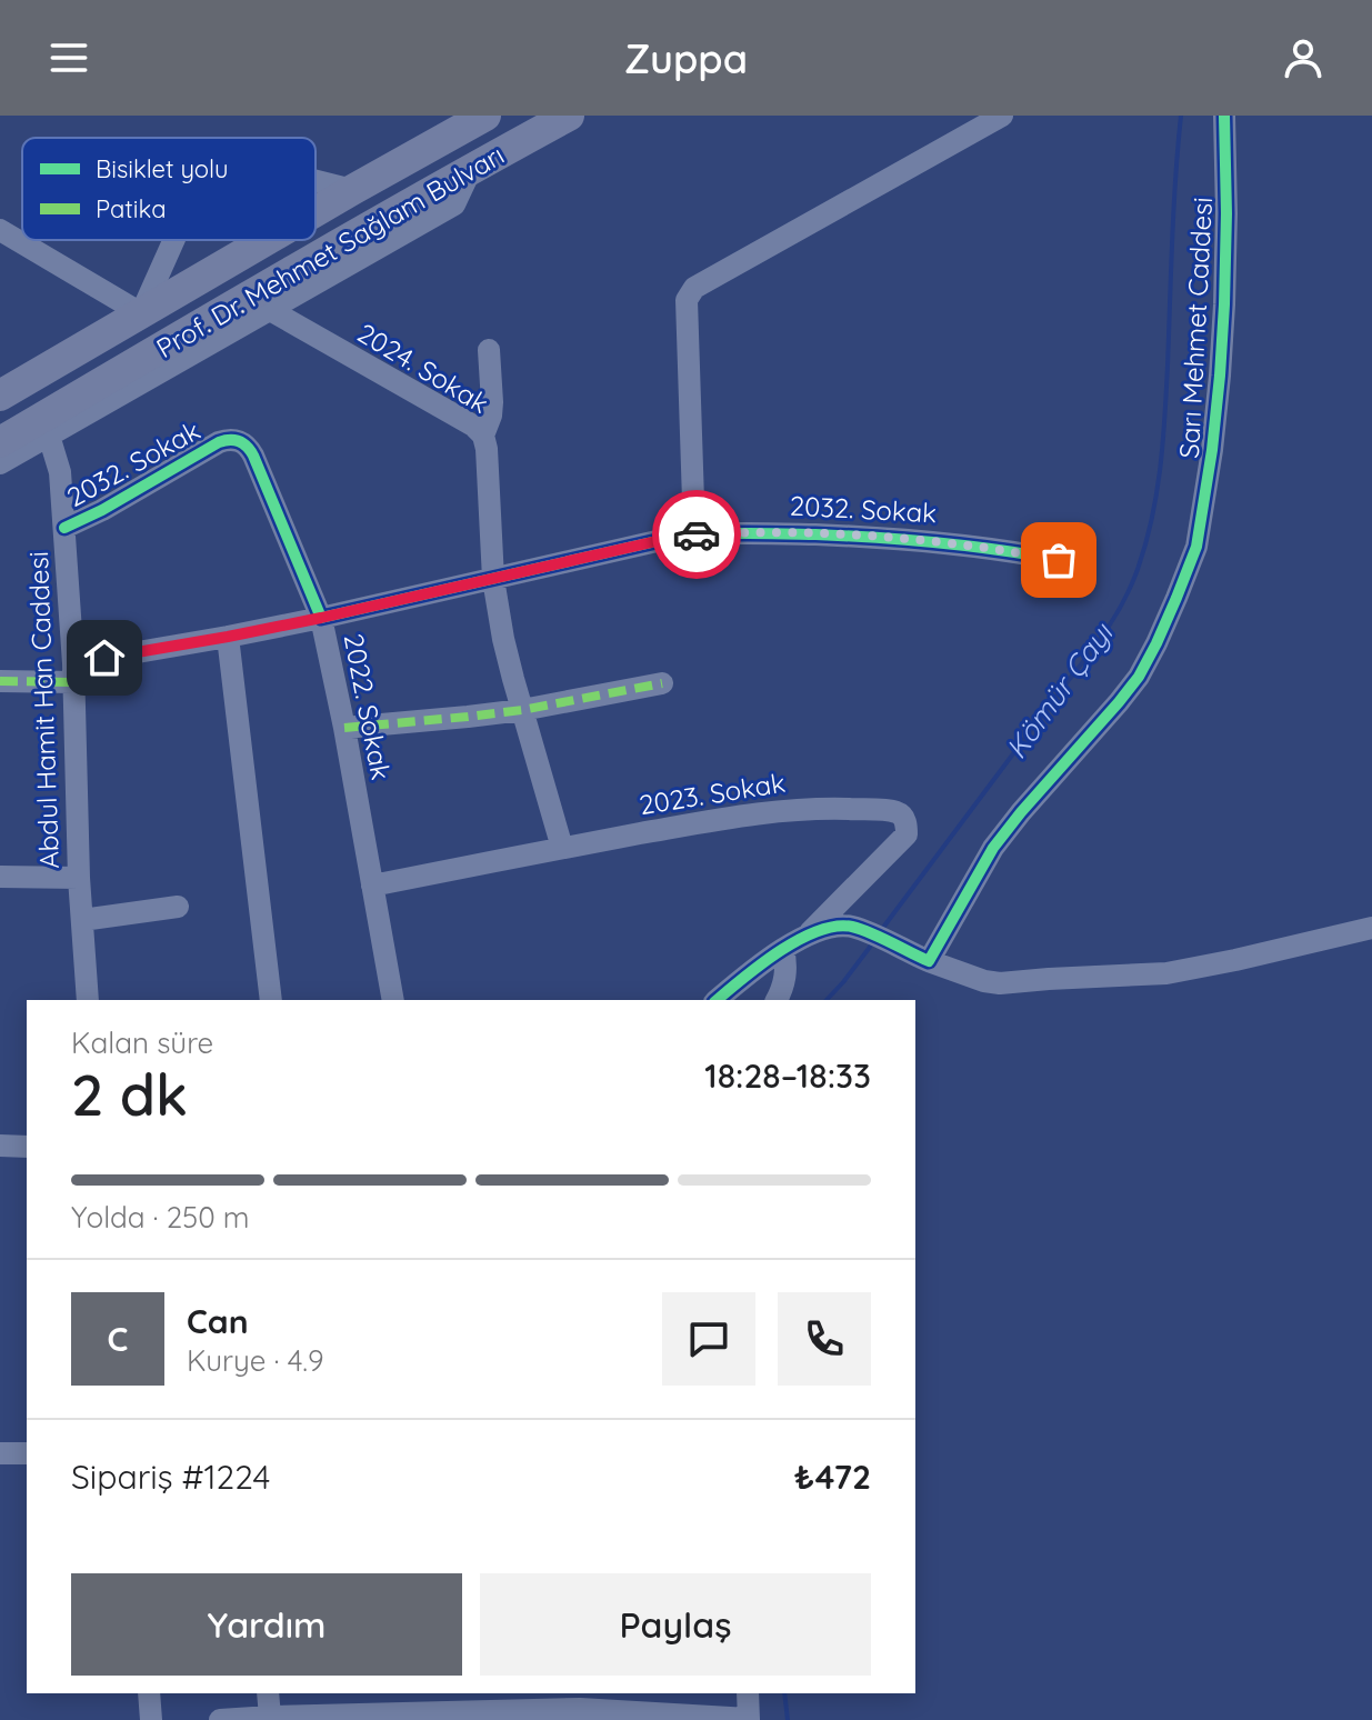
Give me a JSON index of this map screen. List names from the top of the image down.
{
  "streets": {
    "highway": ["Prof. Dr. Mehmet Sağlam Bulvarı"],
    "street": [
      "Sarı Mehmet Caddesi",
      "2024. Sokak",
      "2032. Sokak",
      "2022. Sokak",
      "Abdul Hamit Han Caddesi",
      "2023. Sokak"
    ]
  },
  "crossings": [
    ["Prof. Dr. Mehmet Sağlam Bulvarı", "2024. Sokak"],
    ["Prof. Dr. Mehmet Sağlam Bulvarı", "Abdul Hamit Han Caddesi"],
    ["2024. Sokak", "2032. Sokak"],
    ["2024. Sokak", "2023. Sokak"],
    ["2032. Sokak", "2022. Sokak"],
    ["2032. Sokak", "Abdul Hamit Han Caddesi"],
    ["2022. Sokak", "Abdul Hamit Han Caddesi"],
    ["2022. Sokak", "2023. Sokak"]
  ],
  "water": ["Kömür Çayı"],
  "legend": ["Bisiklet yolu", "Patika"],
  "page": {
    "header": "Zuppa",
    "heading": ["2 dk", "Kalan süre", "18:28–18:33"],
    "panel": [
      "Can",
      "Kurye · 4.9",
      "Sipariş #1224",
      "₺472"
    ],
    "bar": "Yolda · 250 m",
    "round": "C",
    "buttons": ["Yardım", "Paylaş"]
  }
}
